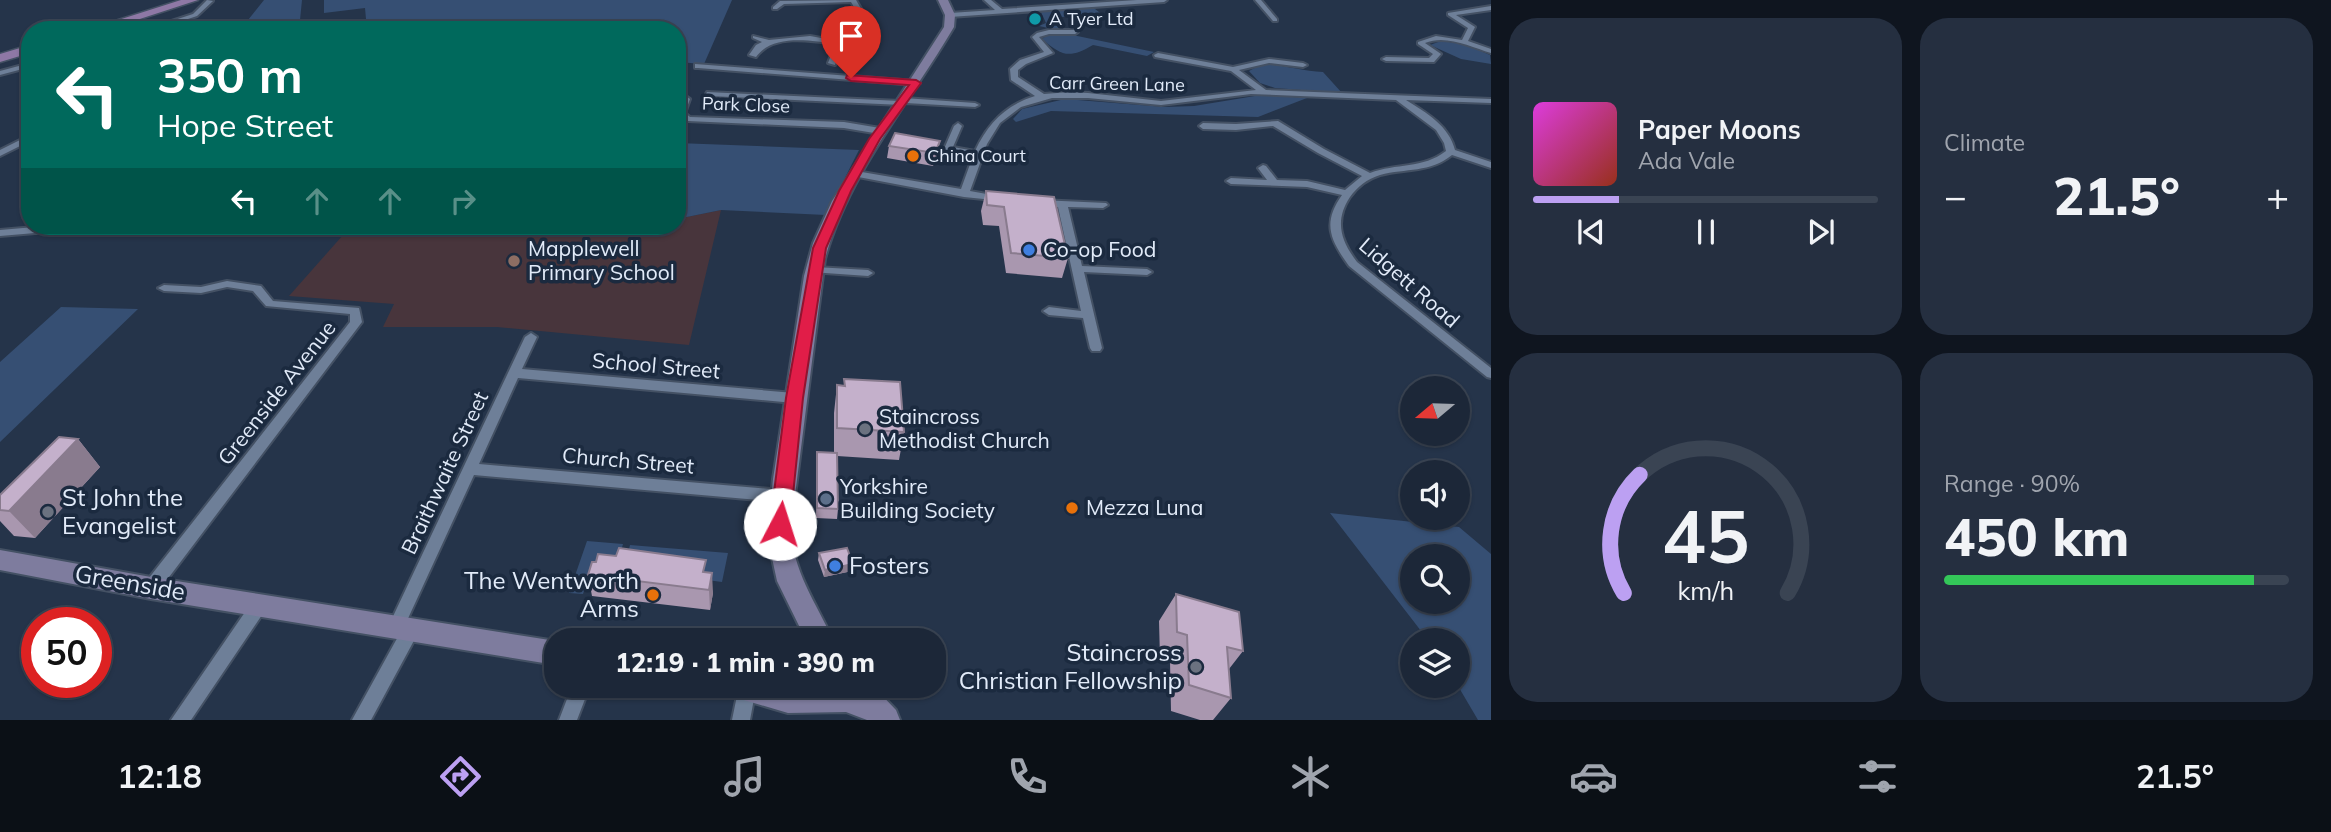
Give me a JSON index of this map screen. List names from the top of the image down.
{
  "streets": {
    "main road": ["Greenside"],
    "street": [
      "Carr Green Lane",
      "Park Close",
      "Lidgett Road",
      "School Street",
      "Greenside Avenue",
      "Church Street",
      "Braithwaite Street"
    ]
  },
  "crossings": [
    ["School Street", "Braithwaite Street"],
    ["Greenside Avenue", "Greenside"],
    ["Church Street", "Braithwaite Street"],
    ["Braithwaite Street", "Greenside"]
  ],
  "places": [
    "A Tyer Ltd",
    "China Court",
    "Co-op Food",
    "Mapplewell Primary School",
    "Staincross Methodist Church",
    "Yorkshire Building Society",
    "Mezza Luna",
    "St John the Evangelist",
    "Fosters",
    "The Wentworth Arms",
    "Staincross Christian Fellowship"
  ],
  "north": "left",
  "page": {
    "tile": [
      "Climate",
      ["Range · 90%", "450 km"]
    ],
    "turn": ["350 m", "Hope Street"],
    "song": ["Paper Moons", "Ada Vale"],
    "heat": ["−", "21.5°", "+"],
    "limit": "50",
    "trip": "12:19 · 1 min · 390 m",
    "tabs": ["12:18", "21.5°"],
    "gauge": ["45", "km/h"]
  }
}
